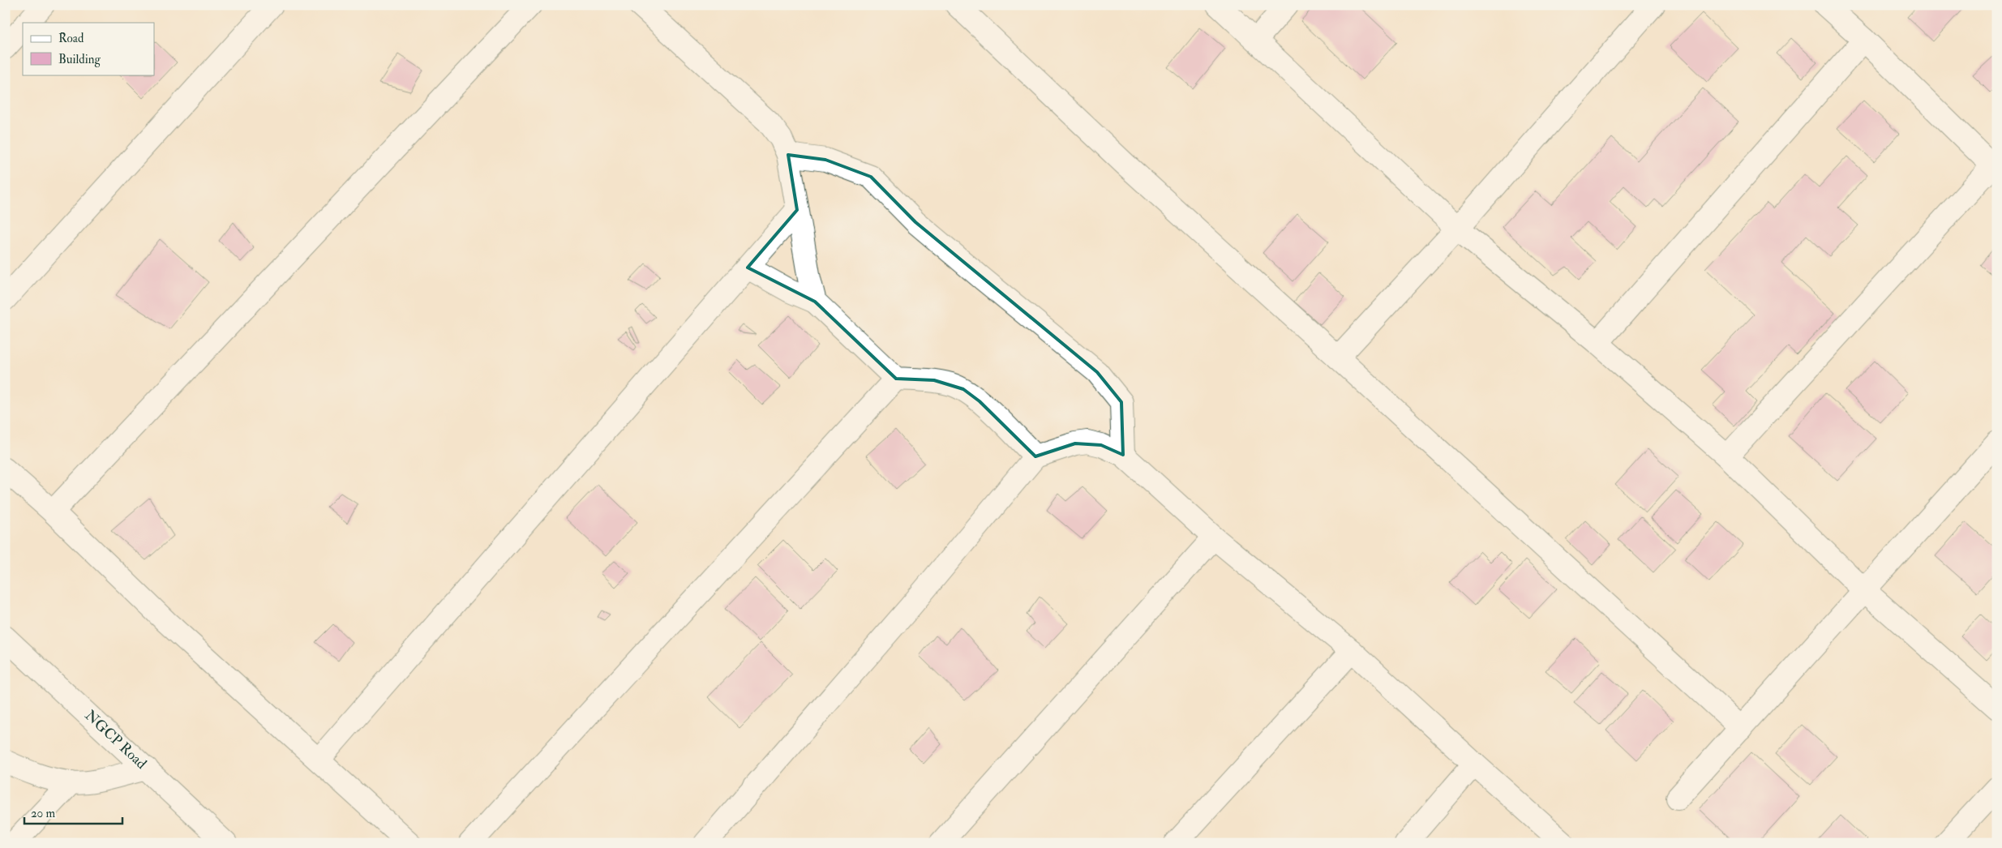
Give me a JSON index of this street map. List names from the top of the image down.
{
  "streets": {
    "street": ["NGCP Road"]
  },
  "legend": ["Road", "Building"],
  "scale_bar": "20 m"
}
